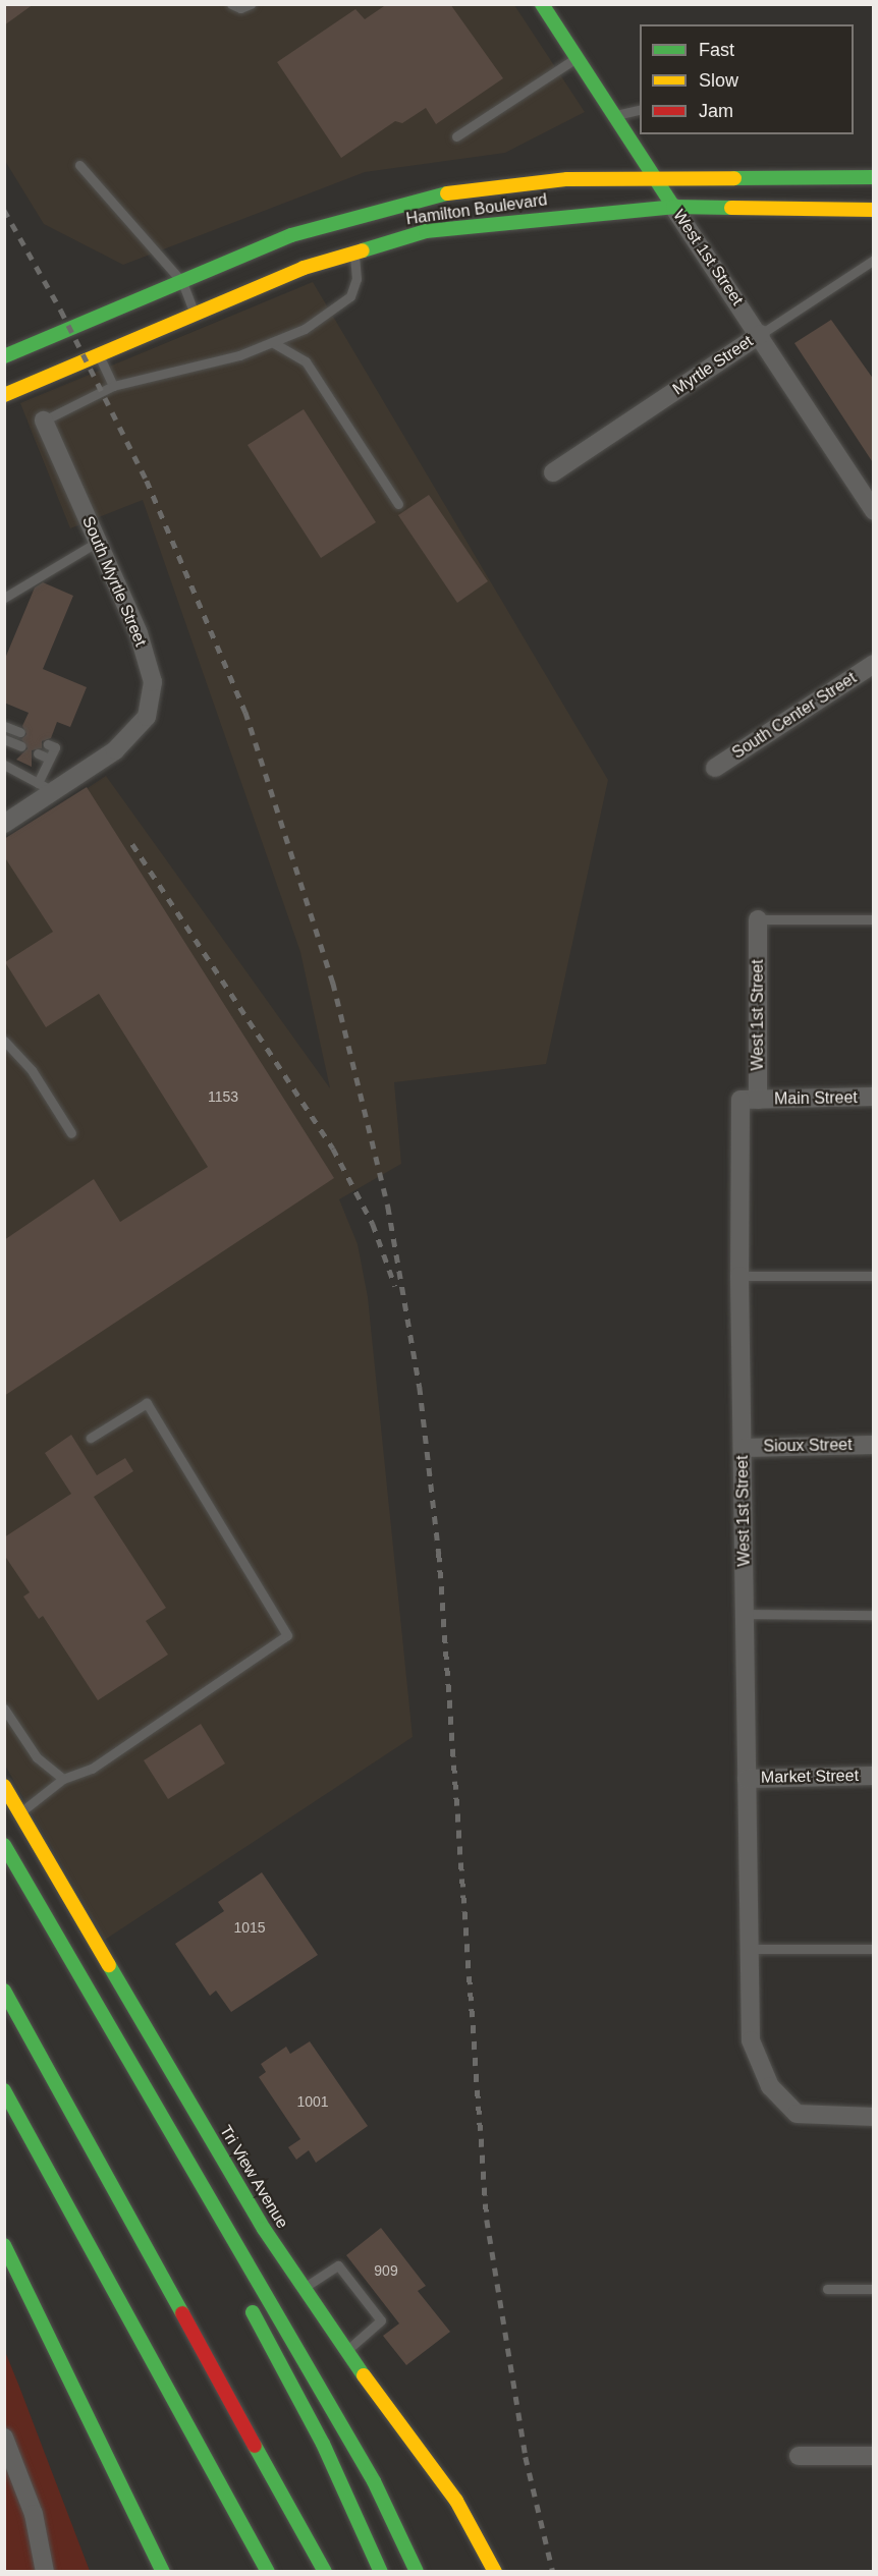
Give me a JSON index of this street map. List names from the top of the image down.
{
  "streets": {
    "main road": ["Hamilton Boulevard", "West 1st Street", "Tri View Avenue"],
    "street": [
      "Myrtle Street",
      "South Myrtle Street",
      "South Center Street",
      "Main Street",
      "Sioux Street",
      "Market Street"
    ]
  },
  "crossings": [
    ["Hamilton Boulevard", "West 1st Street"],
    ["West 1st Street", "Myrtle Street"],
    ["West 1st Street", "Main Street"],
    ["West 1st Street", "Sioux Street"],
    ["West 1st Street", "Market Street"]
  ],
  "house_numbers": [
    "1153",
    "1015",
    "1001",
    "909"
  ],
  "legend": ["Fast", "Slow", "Jam"]
}
